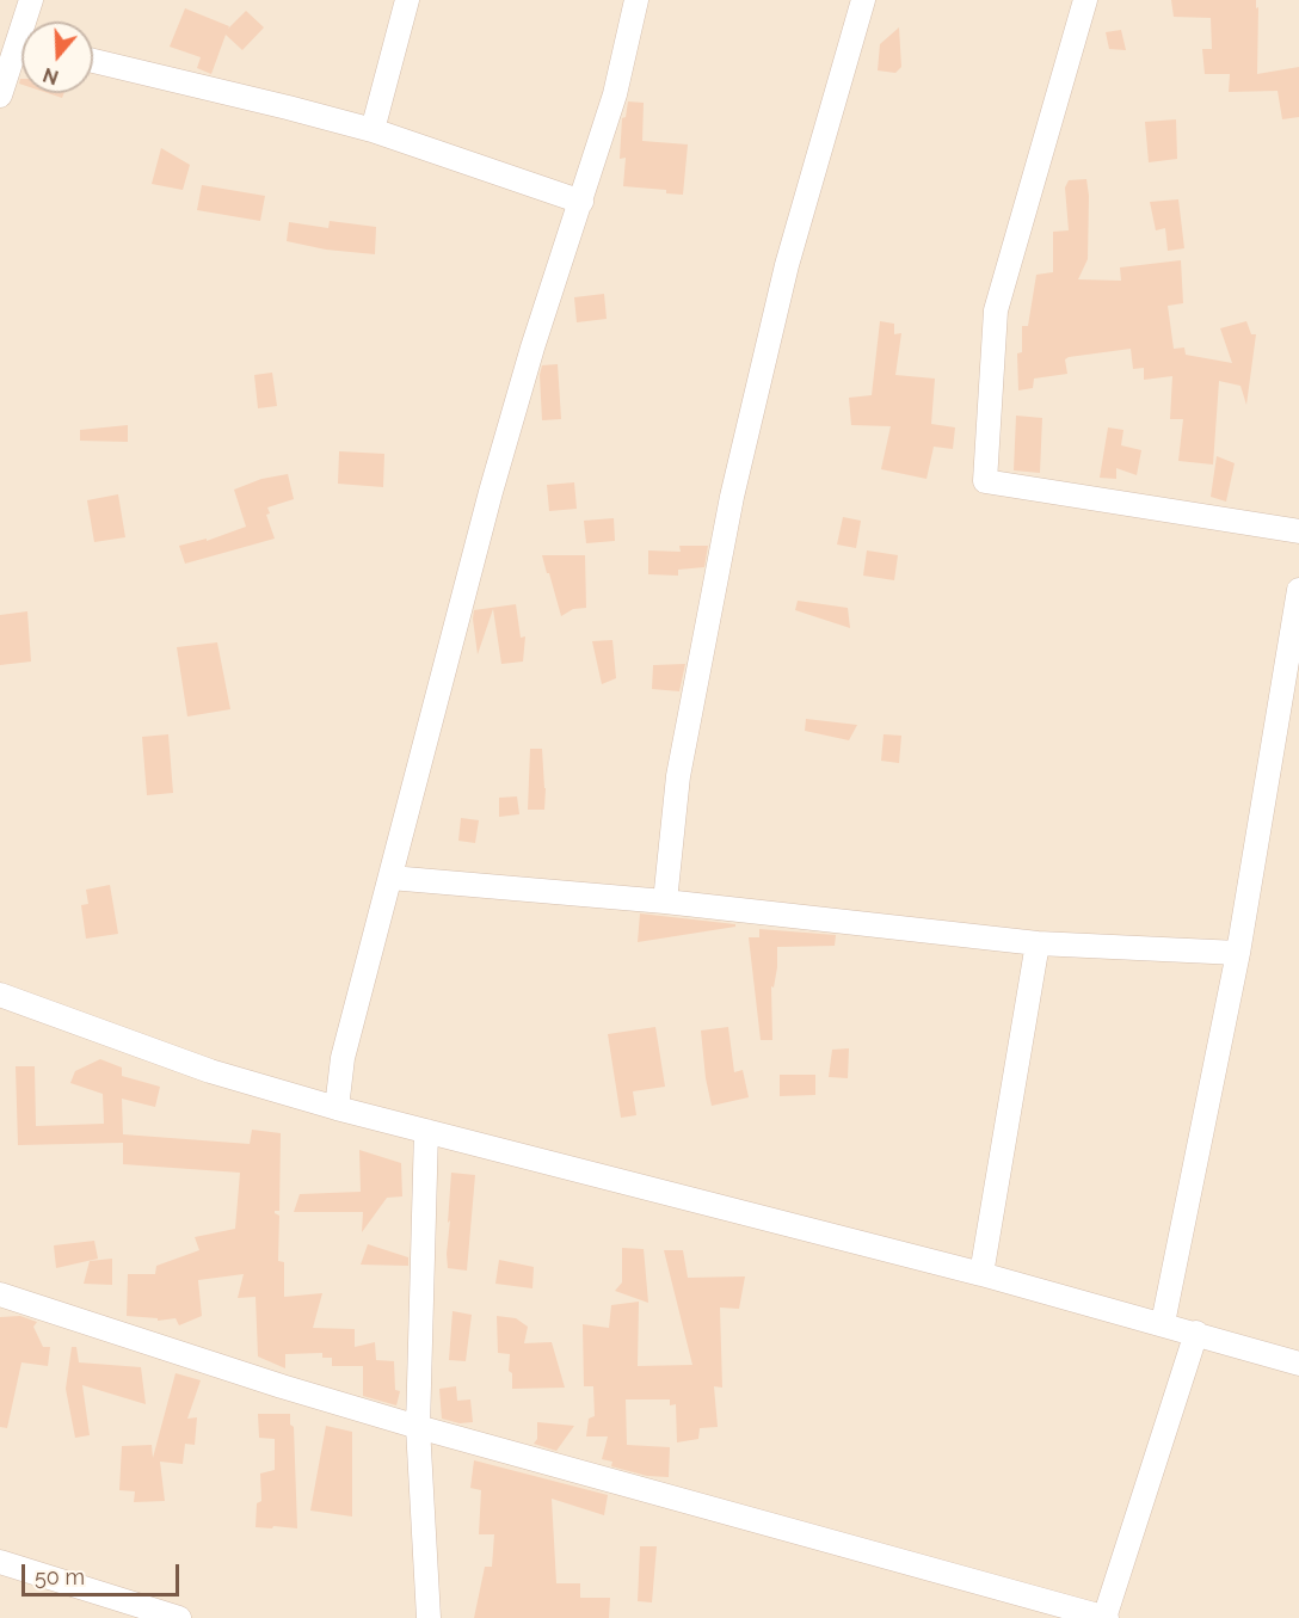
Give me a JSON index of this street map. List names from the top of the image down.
{
  "scale_bar": "50 m",
  "north": "bottom"
}
